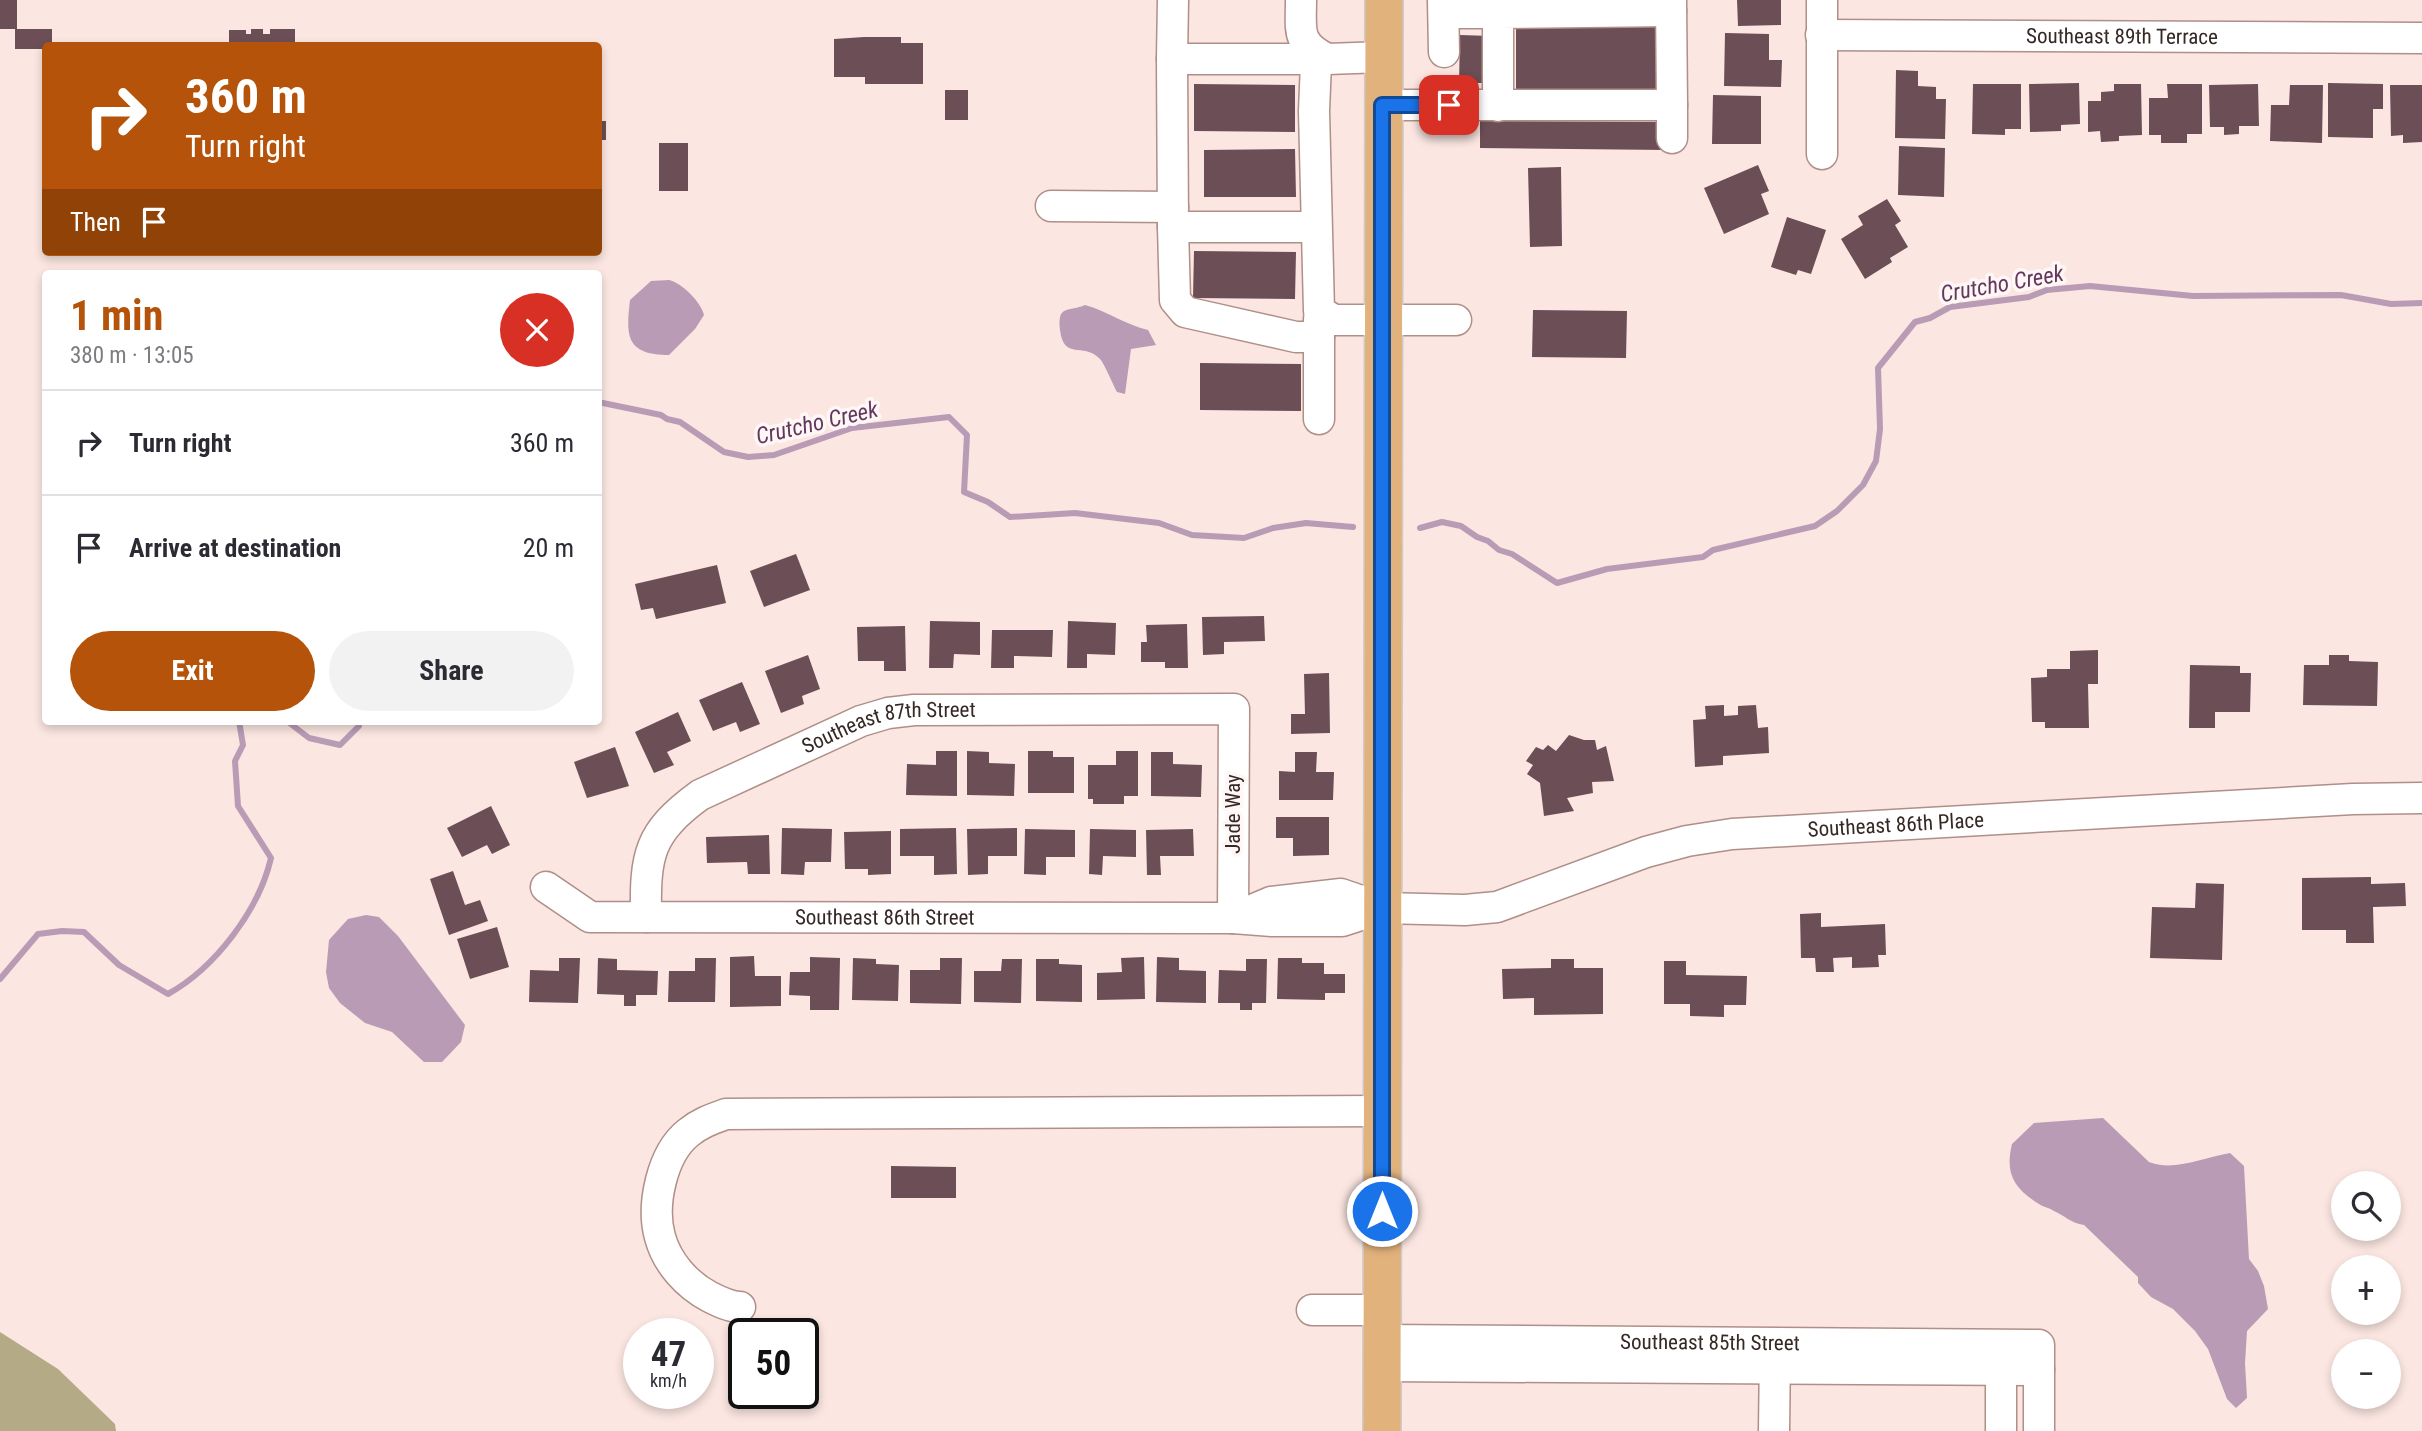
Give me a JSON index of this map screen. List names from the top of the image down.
{
  "streets": {
    "street": [
      "Southeast 89th Terrace",
      "Southeast 87th Street",
      "Jade Way",
      "Southeast 86th Place",
      "Southeast 86th Street",
      "Southeast 85th Street"
    ]
  },
  "crossings": [
    ["Southeast 87th Street", "Jade Way"],
    ["Southeast 87th Street", "Southeast 86th Street"],
    ["Jade Way", "Southeast 86th Street"],
    ["Southeast 86th Place", "Southeast 86th Street"]
  ],
  "water": ["Crutcho Creek"],
  "page": {
    "turn": ["360 m", "Turn right"],
    "then": "Then",
    "heading": ["1 min", "380 m · 13:05"],
    "list": [
      {
        "name": "Turn right",
        "value": "360 m"
      },
      {
        "name": "Arrive at destination",
        "value": "20 m"
      }
    ],
    "buttons": ["Exit", "Share"],
    "map_buttons": ["+", "−"],
    "speed": "47 km/h",
    "limit": "50"
  }
}
